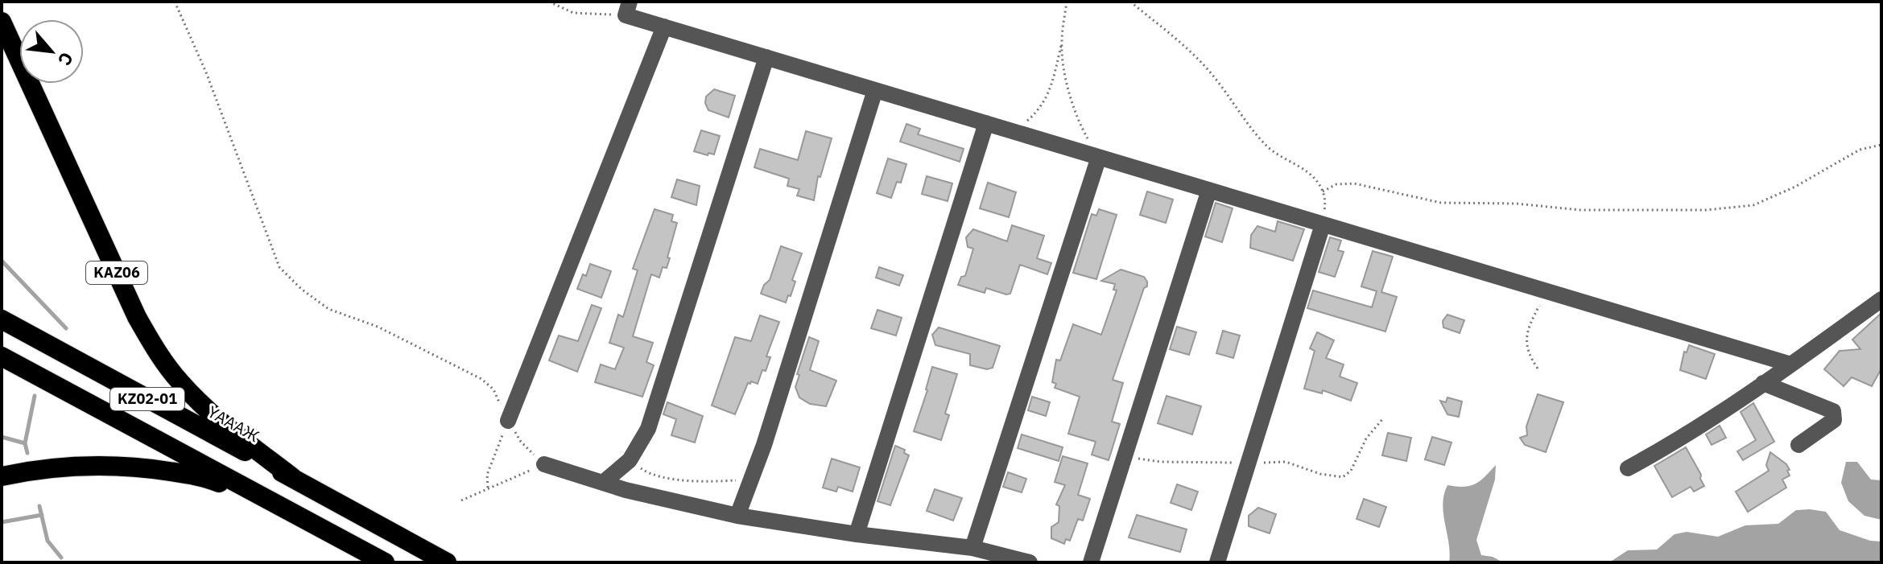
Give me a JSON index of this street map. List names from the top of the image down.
{
  "streets": {
    "highway": ["KАZ06", "KZ02-01", "ҮАААЖ"]
  },
  "crossings": [
    ["KАZ06", "ҮАААЖ"]
  ],
  "north": "bottom right"
}
